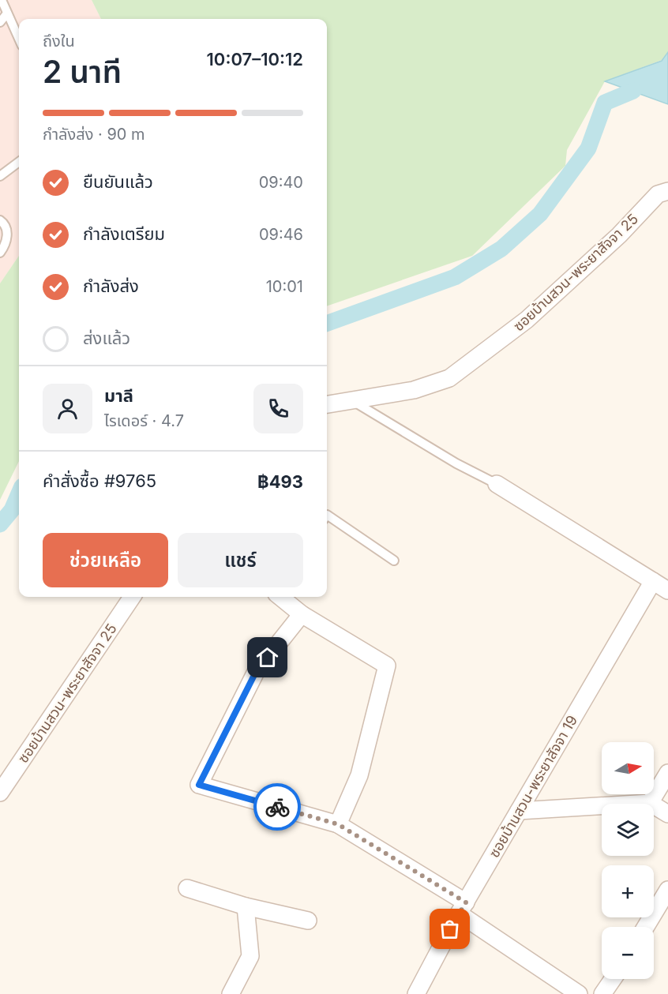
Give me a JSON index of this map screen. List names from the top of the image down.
{
  "streets": {
    "street": ["ซอยบ้านสวน-พระยาสัจจา 25", "ซอยบ้านสวน-พระยาสัจจา 19"]
  },
  "north": "right",
  "page": {
    "heading": ["2 นาที", "ถึงใน", "10:07–10:12"],
    "panel": [
      "มาลี",
      "ไรเดอร์ · 4.7",
      "คำสั่งซื้อ #9765",
      "฿493"
    ],
    "bar": "กำลังส่ง · 90 m",
    "list": [
      ["ยืนยันแล้ว", "09:40"],
      ["กำลังเตรียม", "09:46"],
      ["กำลังส่ง", "10:01"],
      "ส่งแล้ว"
    ],
    "buttons": ["ช่วยเหลือ", "แชร์"],
    "map_buttons": ["+", "−"]
  }
}
